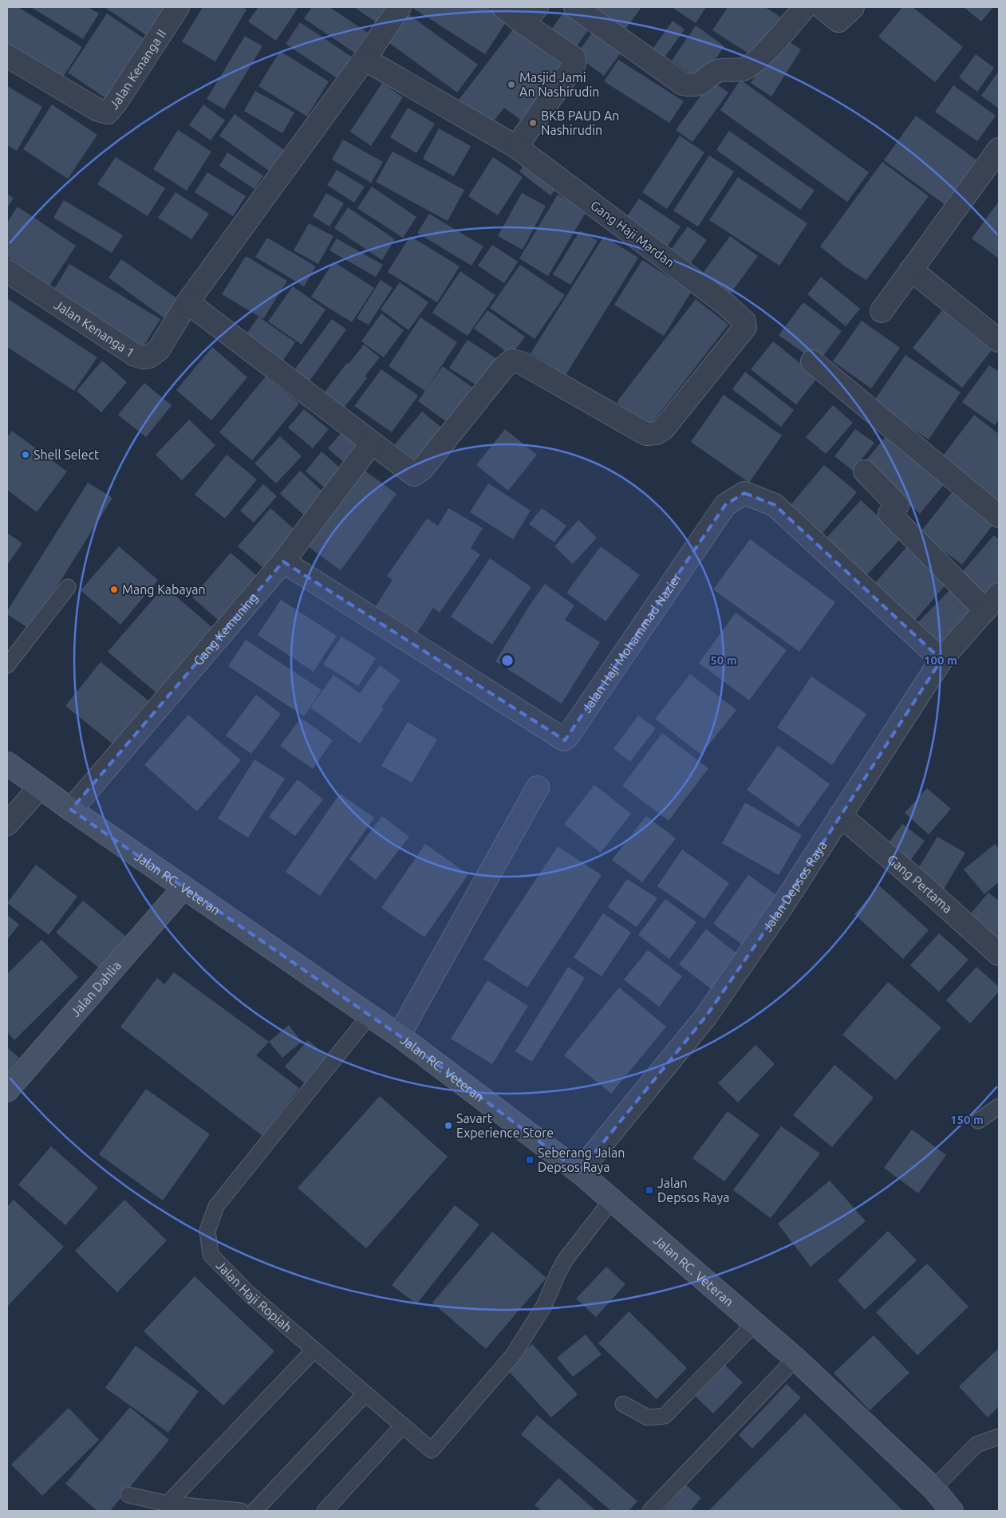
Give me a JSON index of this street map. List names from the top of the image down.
{
  "streets": {
    "main road": ["Jalan RC. Veteran", "Jalan Dahlia"],
    "street": [
      "Jalan Kenanga II",
      "Gang Haji Mardan",
      "Jalan Kenanga 1",
      "Gang Kemuning",
      "Jalan Haji Mohammad Nazier",
      "Gang Pertama",
      "Jalan Depsos Raya"
    ],
    "lane": ["Jalan Haji Ropiah"]
  },
  "crossings": [
    ["Gang Haji Mardan", "Jalan Kenanga 1"],
    ["Gang Haji Mardan", "Gang Kemuning"],
    ["Gang Kemuning", "Jalan Haji Mohammad Nazier"],
    ["Gang Kemuning", "Jalan RC. Veteran"],
    ["Jalan Haji Mohammad Nazier", "Jalan Depsos Raya"],
    ["Jalan RC. Veteran", "Jalan Depsos Raya"],
    ["Jalan RC. Veteran", "Jalan Dahlia"],
    ["Jalan RC. Veteran", "Jalan Haji Ropiah"],
    ["Gang Pertama", "Jalan Depsos Raya"]
  ],
  "places": {
    "other": [
      "Masjid Jami An Nashirudin",
      "BKB PAUD An Nashirudin",
      "Shell Select",
      "Mang Kabayan",
      "Savart Experience Store"
    ],
    "transit": ["Seberang Jalan Depsos Raya", "Jalan Depsos Raya"]
  },
  "rings": ["50 m", "100 m", "150 m"]
}
